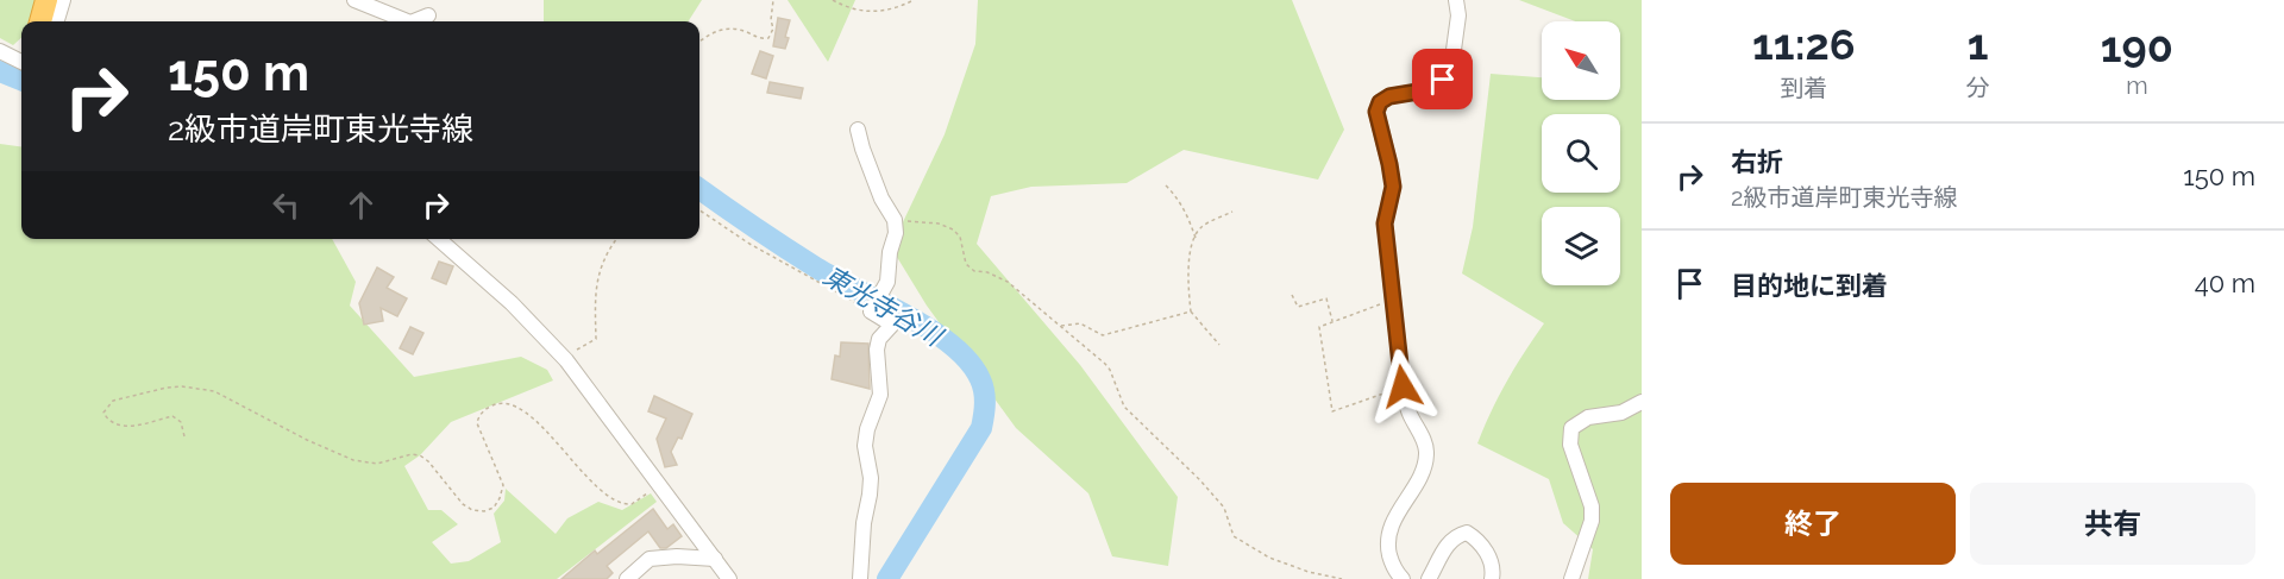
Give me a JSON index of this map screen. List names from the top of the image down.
{
  "water": ["東光寺谷川"],
  "north": "top left",
  "page": {
    "eta": [
      "11:26",
      "到着",
      "1",
      "分",
      "190",
      "m"
    ],
    "turn": ["150 m", "2級市道岸町東光寺線"],
    "list": [
      {
        "name": "右折",
        "note": "2級市道岸町東光寺線",
        "value": "150 m"
      },
      {
        "name": "目的地に到着",
        "value": "40 m"
      }
    ],
    "buttons": ["終了", "共有"]
  }
}
